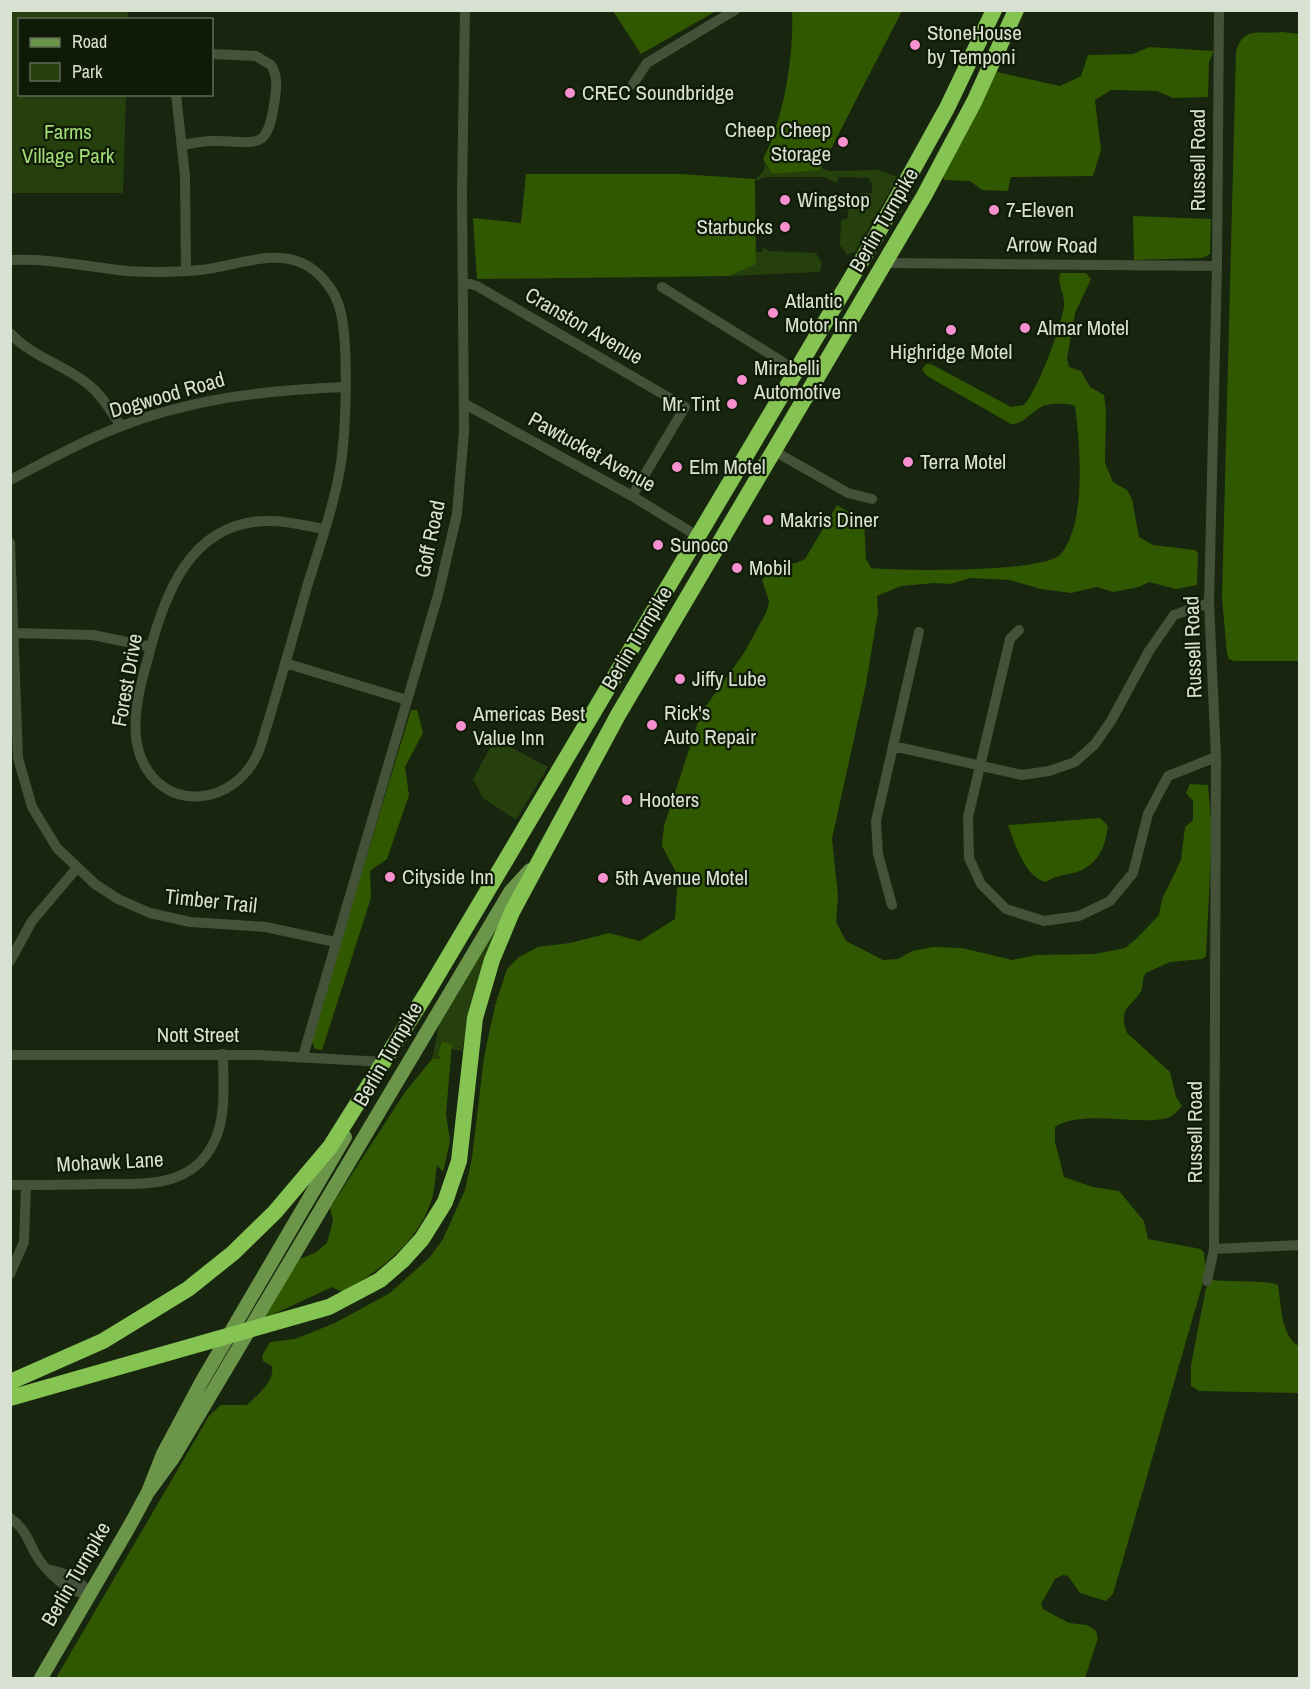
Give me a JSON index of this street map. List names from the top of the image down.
{
  "streets": {
    "highway": ["Berlin Turnpike"],
    "street": [
      "Russell Road",
      "Arrow Road",
      "Cranston Avenue",
      "Dogwood Road",
      "Pawtucket Avenue",
      "Goff Road",
      "Forest Drive",
      "Timber Trail",
      "Nott Street",
      "Mohawk Lane"
    ]
  },
  "crossings": [
    ["Russell Road", "Arrow Road"],
    ["Berlin Turnpike", "Arrow Road"],
    ["Berlin Turnpike", "Pawtucket Avenue"],
    ["Berlin Turnpike", "Nott Street"],
    ["Cranston Avenue", "Pawtucket Avenue"],
    ["Cranston Avenue", "Goff Road"],
    ["Dogwood Road", "Forest Drive"],
    ["Pawtucket Avenue", "Goff Road"],
    ["Goff Road", "Timber Trail"],
    ["Goff Road", "Nott Street"],
    ["Nott Street", "Mohawk Lane"]
  ],
  "parks": ["Farms Village Park"],
  "places": [
    "StoneHouse by Temponi",
    "CREC Soundbridge",
    "Cheep Cheep Storage",
    "Wingstop",
    "7-Eleven",
    "Starbucks",
    "Atlantic Motor Inn",
    "Almar Motel",
    "Highridge Motel",
    "Mirabelli Automotive",
    "Mr. Tint",
    "Terra Motel",
    "Elm Motel",
    "Makris Diner",
    "Sunoco",
    "Mobil",
    "Jiffy Lube",
    "Rick's Auto Repair",
    "Americas Best Value Inn",
    "Hooters",
    "Cityside Inn",
    "5th Avenue Motel"
  ],
  "legend": ["Road", "Park"]
}
